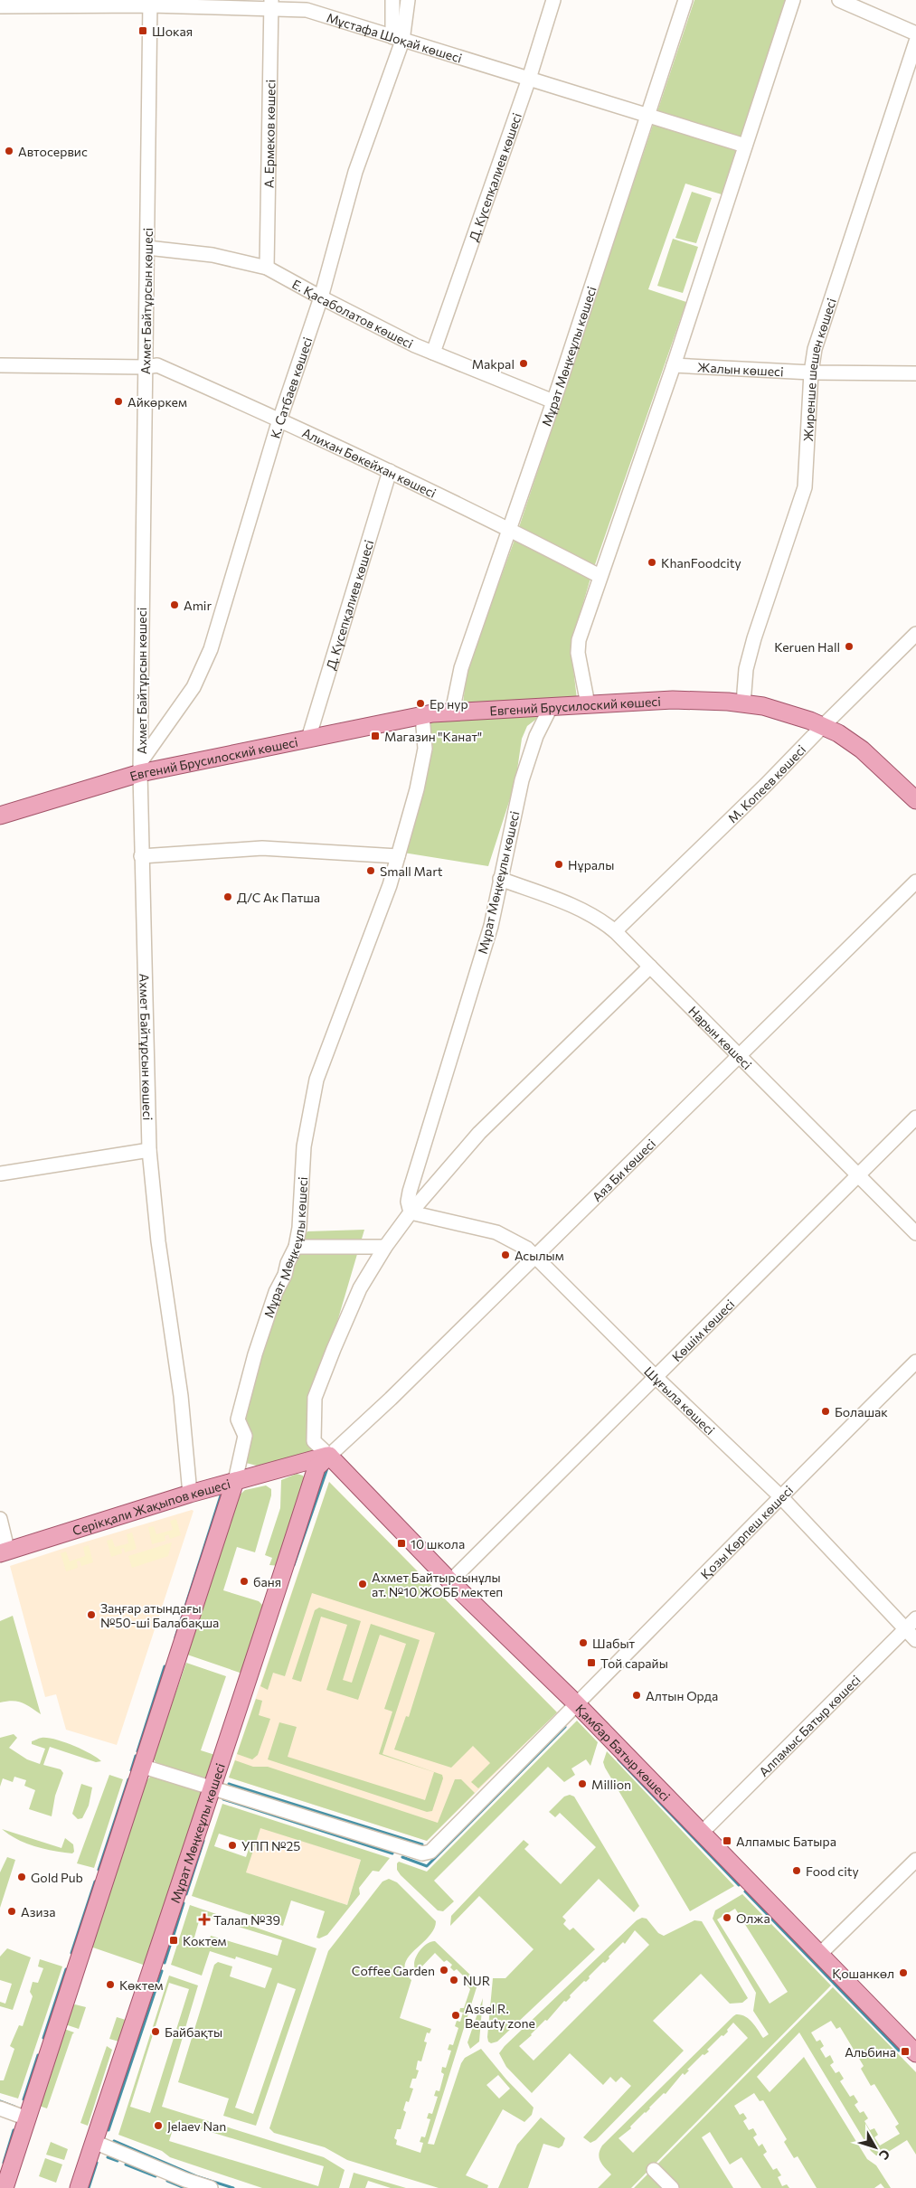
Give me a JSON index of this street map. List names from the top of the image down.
{
  "streets": {
    "main road": [
      "Мұрат Мөңкеұлы көшесі",
      "Евгений Брусилоский көшесі",
      "Серікқали Жақыпов көшесі",
      "Қамбар Батыр көшесі"
    ],
    "street": [
      "Мұстафа Шоқай көшесі",
      "А. Ермеков көшесі",
      "Д. Күсепқалиев көшесі",
      "Ахмет Байтұрсын көшесі",
      "Е. Қасаболатов көшесі",
      "Жалын көшесі",
      "Жиренше шешен көшесі",
      "К. Сатбаев көшесі",
      "Алихан Бөкейхан көшесі",
      "М. Копеев көшесі",
      "Нарын көшесі",
      "Аяз Би көшесі",
      "Көшім көшесі",
      "Шұғыла көшесі",
      "Қозы Көрпеш көшесі",
      "Алпамыс Батыр көшесі"
    ]
  },
  "crossings": [
    ["Мұстафа Шоқай көшесі", "А. Ермеков көшесі"],
    ["Мұстафа Шоқай көшесі", "Д. Күсепқалиев көшесі"],
    ["Мұстафа Шоқай көшесі", "Ахмет Байтұрсын көшесі"],
    ["Мұстафа Шоқай көшесі", "Мұрат Мөңкеұлы көшесі"],
    ["Мұстафа Шоқай көшесі", "К. Сатбаев көшесі"],
    ["А. Ермеков көшесі", "Е. Қасаболатов көшесі"],
    ["Д. Күсепқалиев көшесі", "Е. Қасаболатов көшесі"],
    ["Д. Күсепқалиев көшесі", "Алихан Бөкейхан көшесі"],
    ["Д. Күсепқалиев көшесі", "Евгений Брусилоский көшесі"],
    ["Ахмет Байтұрсын көшесі", "Е. Қасаболатов көшесі"],
    ["Ахмет Байтұрсын көшесі", "К. Сатбаев көшесі"],
    ["Ахмет Байтұрсын көшесі", "Алихан Бөкейхан көшесі"],
    ["Ахмет Байтұрсын көшесі", "Евгений Брусилоский көшесі"],
    ["Ахмет Байтұрсын көшесі", "Серікқали Жақыпов көшесі"],
    ["Е. Қасаболатов көшесі", "Мұрат Мөңкеұлы көшесі"],
    ["Е. Қасаболатов көшесі", "К. Сатбаев көшесі"],
    ["Мұрат Мөңкеұлы көшесі", "Алихан Бөкейхан көшесі"],
    ["Мұрат Мөңкеұлы көшесі", "Евгений Брусилоский көшесі"],
    ["Мұрат Мөңкеұлы көшесі", "Нарын көшесі"],
    ["Мұрат Мөңкеұлы көшесі", "Аяз Би көшесі"],
    ["Мұрат Мөңкеұлы көшесі", "Шұғыла көшесі"],
    ["Мұрат Мөңкеұлы көшесі", "Серікқали Жақыпов көшесі"],
    ["Мұрат Мөңкеұлы көшесі", "Қозы Көрпеш көшесі"],
    ["Мұрат Мөңкеұлы көшесі", "Қамбар Батыр көшесі"],
    ["Жалын көшесі", "Жиренше шешен көшесі"],
    ["Жиренше шешен көшесі", "Евгений Брусилоский көшесі"],
    ["К. Сатбаев көшесі", "Алихан Бөкейхан көшесі"],
    ["К. Сатбаев көшесі", "Евгений Брусилоский көшесі"],
    ["Евгений Брусилоский көшесі", "М. Копеев көшесі"],
    ["М. Копеев көшесі", "Нарын көшесі"],
    ["Нарын көшесі", "Аяз Би көшесі"],
    ["Нарын көшесі", "Көшім көшесі"],
    ["Аяз Би көшесі", "Шұғыла көшесі"],
    ["Аяз Би көшесі", "Серікқали Жақыпов көшесі"],
    ["Аяз Би көшесі", "Қамбар Батыр көшесі"],
    ["Көшім көшесі", "Шұғыла көшесі"],
    ["Көшім көшесі", "Қамбар Батыр көшесі"],
    ["Шұғыла көшесі", "Қозы Көрпеш көшесі"],
    ["Шұғыла көшесі", "Алпамыс Батыр көшесі"],
    ["Серікқали Жақыпов көшесі", "Қамбар Батыр көшесі"],
    ["Қозы Көрпеш көшесі", "Қамбар Батыр көшесі"],
    ["Алпамыс Батыр көшесі", "Қамбар Батыр көшесі"]
  ],
  "places": {
    "transit": [
      "Шокая",
      "Магазин \"Канат\"",
      "10 школа",
      "Той сарайы",
      "Алпамыс Батыра",
      "Коктем",
      "Альбина"
    ],
    "other": [
      "Автосервис",
      "Makpal",
      "Айкөркем",
      "KhanFoodcity",
      "Amir",
      "Keruen Hall",
      "Ер нур",
      "Нұралы",
      "Small Mart",
      "Д/С Ак Патша",
      "Асылым",
      "Болашак",
      "баня",
      "Ахмет Байтырсынұлы ат. №10 ЖОББ мектеп",
      "Заңғар атындағы №50-ші Балабақша",
      "Шабыт",
      "Алтын Орда",
      "Million",
      "УПП №25",
      "Food city",
      "Gold Pub",
      "Азиза",
      "Олжа",
      "Coffee Garden",
      "Қошанкөл",
      "NUR",
      "Көктем",
      "Assel R. Beauty zone",
      "Байбақты",
      "Jelaev Nan"
    ],
    "health": ["Талап №39"]
  },
  "north": "bottom right"
}
